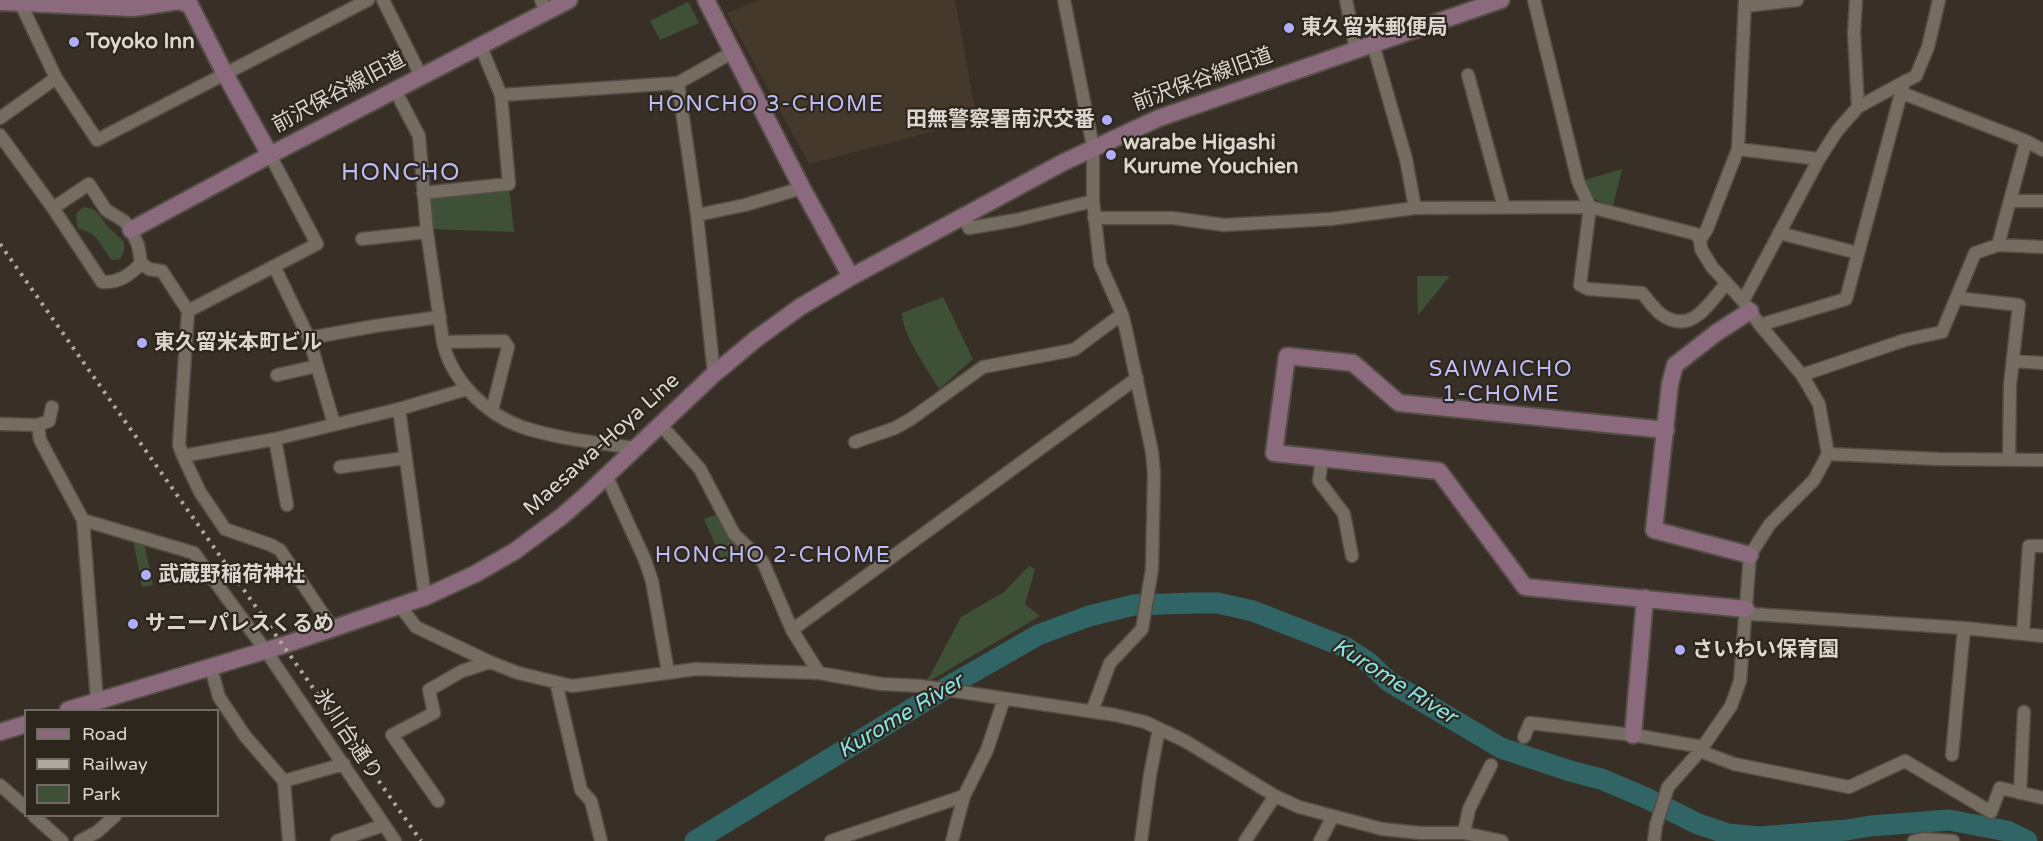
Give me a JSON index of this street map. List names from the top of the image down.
{
  "streets": {
    "street": ["前沢保谷線旧道", "Maesawa-Hoya Line", "氷川台通り"]
  },
  "crossings": [
    ["前沢保谷線旧道", "Maesawa-Hoya Line"],
    ["Maesawa-Hoya Line", "氷川台通り"]
  ],
  "districts": [
    "HONCHO 3-CHOME",
    "HONCHO",
    "SAIWAICHO 1-CHOME",
    "HONCHO 2-CHOME"
  ],
  "water": ["Kurome River"],
  "places": [
    "東久留米郵便局",
    "Toyoko Inn",
    "田無警察署南沢交番",
    "warabe Higashi Kurume Youchien",
    "東久留米本町ビル",
    "武蔵野稲荷神社",
    "サニーパレスくるめ",
    "さいわい保育園"
  ],
  "legend": ["Road", "Railway", "Park"]
}
